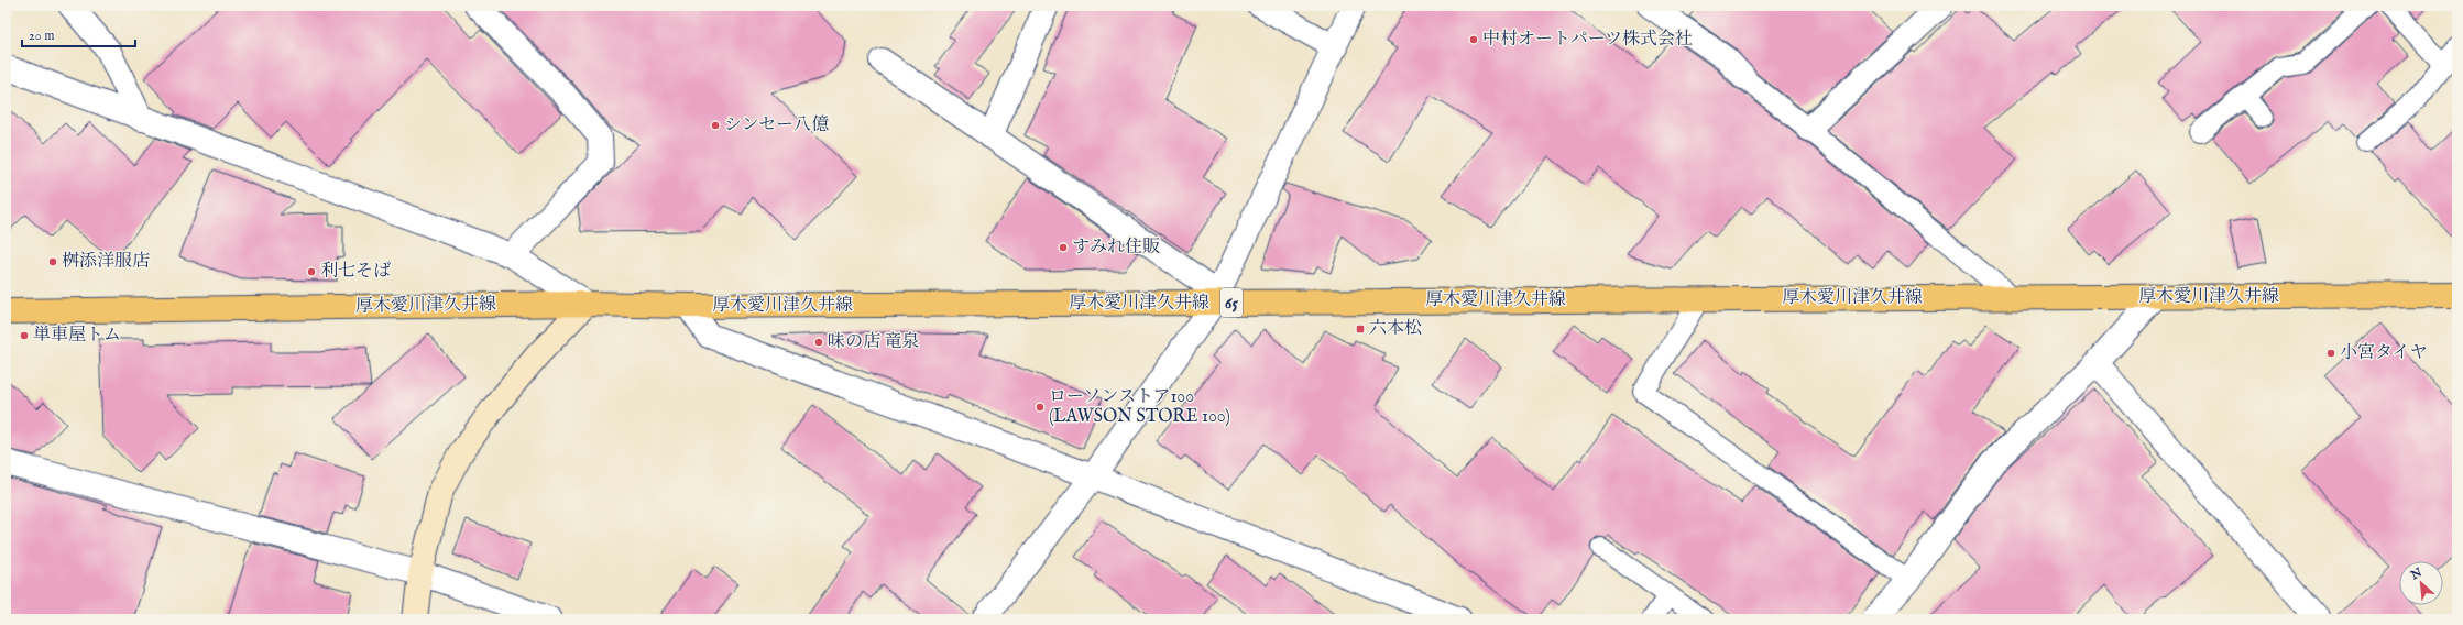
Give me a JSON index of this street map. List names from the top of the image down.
{
  "streets": {
    "main road": ["厚木愛川津久井線", "65"]
  },
  "places": {
    "other": [
      "中村オートパーツ株式会社",
      "シンセー八億",
      "すみれ住販",
      "桝添洋服店",
      "利七そば",
      "単車屋トム",
      "味の店 竜泉",
      "小宮タイヤ",
      "ローソンストア100 (LAWSON STORE 100)"
    ],
    "transit": ["六本松"]
  },
  "scale_bar": "20 m",
  "north": "top left"
}
